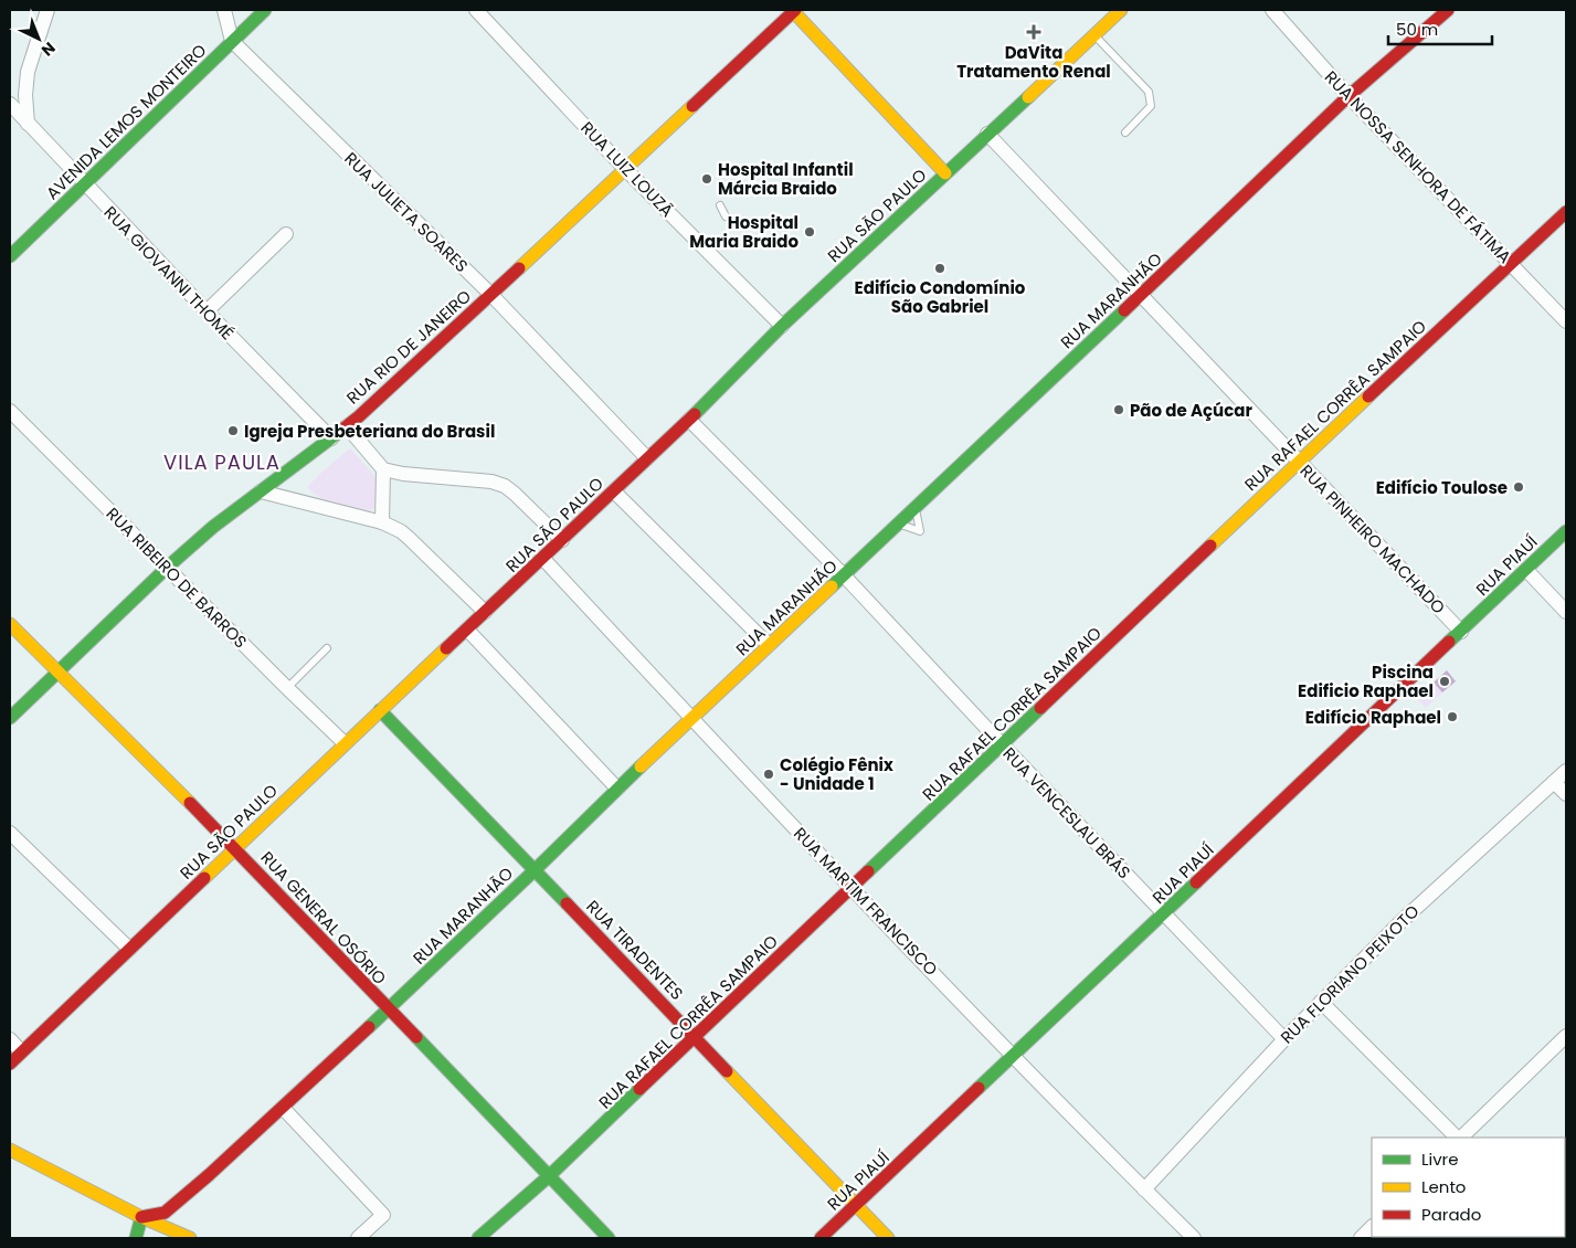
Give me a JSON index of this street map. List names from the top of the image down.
{
  "streets": {
    "street": [
      "AVENIDA LEMOS MONTEIRO",
      "RUA NOSSA SENHORA DE FÁTIMA",
      "RUA LUIZ LOUZÃ",
      "RUA JULIETA SOARES",
      "RUA SÃO PAULO",
      "RUA GIOVANNI THOMÉ",
      "RUA MARANHÃO",
      "RUA RIO DE JANEIRO",
      "RUA RAFAEL CORRÊA SAMPAIO",
      "RUA PINHEIRO MACHADO",
      "RUA PIAUÍ",
      "RUA RIBEIRO DE BARROS",
      "RUA VENCESLAU BRÁS",
      "RUA MARTIM FRANCISCO",
      "RUA GENERAL OSÓRIO",
      "RUA TIRADENTES",
      "RUA FLORIANO PEIXOTO"
    ]
  },
  "crossings": [
    ["AVENIDA LEMOS MONTEIRO", "RUA JULIETA SOARES"],
    ["AVENIDA LEMOS MONTEIRO", "RUA GIOVANNI THOMÉ"],
    ["RUA NOSSA SENHORA DE FÁTIMA", "RUA MARANHÃO"],
    ["RUA NOSSA SENHORA DE FÁTIMA", "RUA RAFAEL CORRÊA SAMPAIO"],
    ["RUA LUIZ LOUZÃ", "RUA SÃO PAULO"],
    ["RUA LUIZ LOUZÃ", "RUA RIO DE JANEIRO"],
    ["RUA JULIETA SOARES", "RUA SÃO PAULO"],
    ["RUA JULIETA SOARES", "RUA RIO DE JANEIRO"],
    ["RUA SÃO PAULO", "RUA PINHEIRO MACHADO"],
    ["RUA SÃO PAULO", "RUA RIBEIRO DE BARROS"],
    ["RUA SÃO PAULO", "RUA VENCESLAU BRÁS"],
    ["RUA SÃO PAULO", "RUA MARTIM FRANCISCO"],
    ["RUA SÃO PAULO", "RUA GENERAL OSÓRIO"],
    ["RUA SÃO PAULO", "RUA TIRADENTES"],
    ["RUA GIOVANNI THOMÉ", "RUA RIO DE JANEIRO"],
    ["RUA MARANHÃO", "RUA PINHEIRO MACHADO"],
    ["RUA MARANHÃO", "RUA VENCESLAU BRÁS"],
    ["RUA MARANHÃO", "RUA MARTIM FRANCISCO"],
    ["RUA MARANHÃO", "RUA GENERAL OSÓRIO"],
    ["RUA MARANHÃO", "RUA TIRADENTES"],
    ["RUA RIO DE JANEIRO", "RUA RIBEIRO DE BARROS"],
    ["RUA RIO DE JANEIRO", "RUA GENERAL OSÓRIO"],
    ["RUA RAFAEL CORRÊA SAMPAIO", "RUA PINHEIRO MACHADO"],
    ["RUA RAFAEL CORRÊA SAMPAIO", "RUA VENCESLAU BRÁS"],
    ["RUA RAFAEL CORRÊA SAMPAIO", "RUA MARTIM FRANCISCO"],
    ["RUA RAFAEL CORRÊA SAMPAIO", "RUA GENERAL OSÓRIO"],
    ["RUA RAFAEL CORRÊA SAMPAIO", "RUA TIRADENTES"],
    ["RUA PINHEIRO MACHADO", "RUA PIAUÍ"],
    ["RUA PIAUÍ", "RUA VENCESLAU BRÁS"],
    ["RUA PIAUÍ", "RUA MARTIM FRANCISCO"],
    ["RUA PIAUÍ", "RUA TIRADENTES"],
    ["RUA VENCESLAU BRÁS", "RUA FLORIANO PEIXOTO"],
    ["RUA MARTIM FRANCISCO", "RUA FLORIANO PEIXOTO"]
  ],
  "districts": ["VILA PAULA"],
  "places": {
    "health": ["DaVita Tratamento Renal"],
    "other": [
      "Hospital Infantil Márcia Braido",
      "Hospital Maria Braido",
      "Edifício Condomínio São Gabriel",
      "Pão de Açúcar",
      "Igreja Presbeteriana do Brasil",
      "Edifício Toulose",
      "Piscina Edificio Raphael",
      "Edifício Raphael",
      "Colégio Fênix - Unidade 1"
    ]
  },
  "legend": ["Livre", "Lento", "Parado"],
  "scale_bar": "50 m",
  "north": "bottom right"
}
